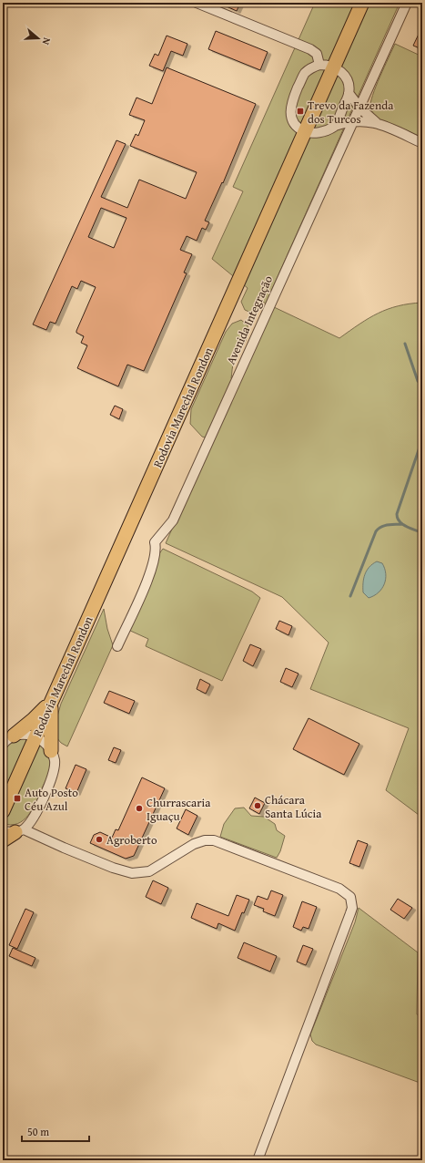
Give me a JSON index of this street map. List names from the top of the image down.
{
  "streets": {
    "main road": ["Rodovia Marechal Rondon"],
    "street": ["Avenida Integração"]
  },
  "places": {
    "transit": ["Trevo da Fazenda dos Turcos", "Auto Posto Céu Azul"],
    "other": ["Chácara Santa Lúcia", "Churrascaria Iguaçu", "Agroberto"]
  },
  "scale_bar": "50 m",
  "north": "right"
}
